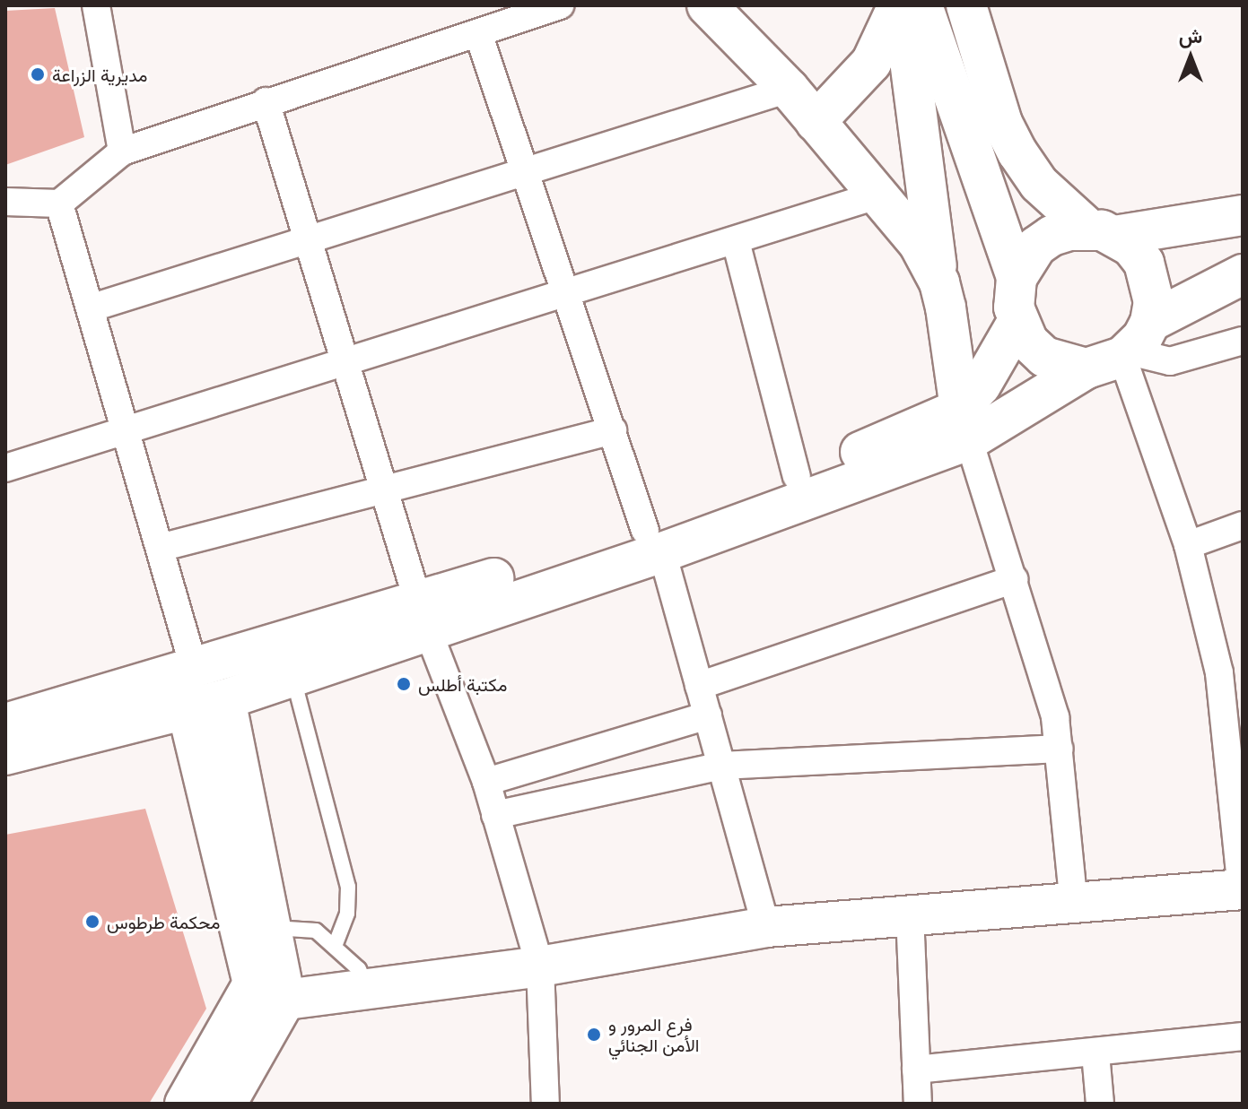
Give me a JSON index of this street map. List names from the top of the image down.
{
  "places": [
    "مديرية الزراعة",
    "مكتبة أطلس",
    "محكمة طرطوس",
    "فرع المرور و الأمن الجنائي"
  ],
  "north": "top"
}
